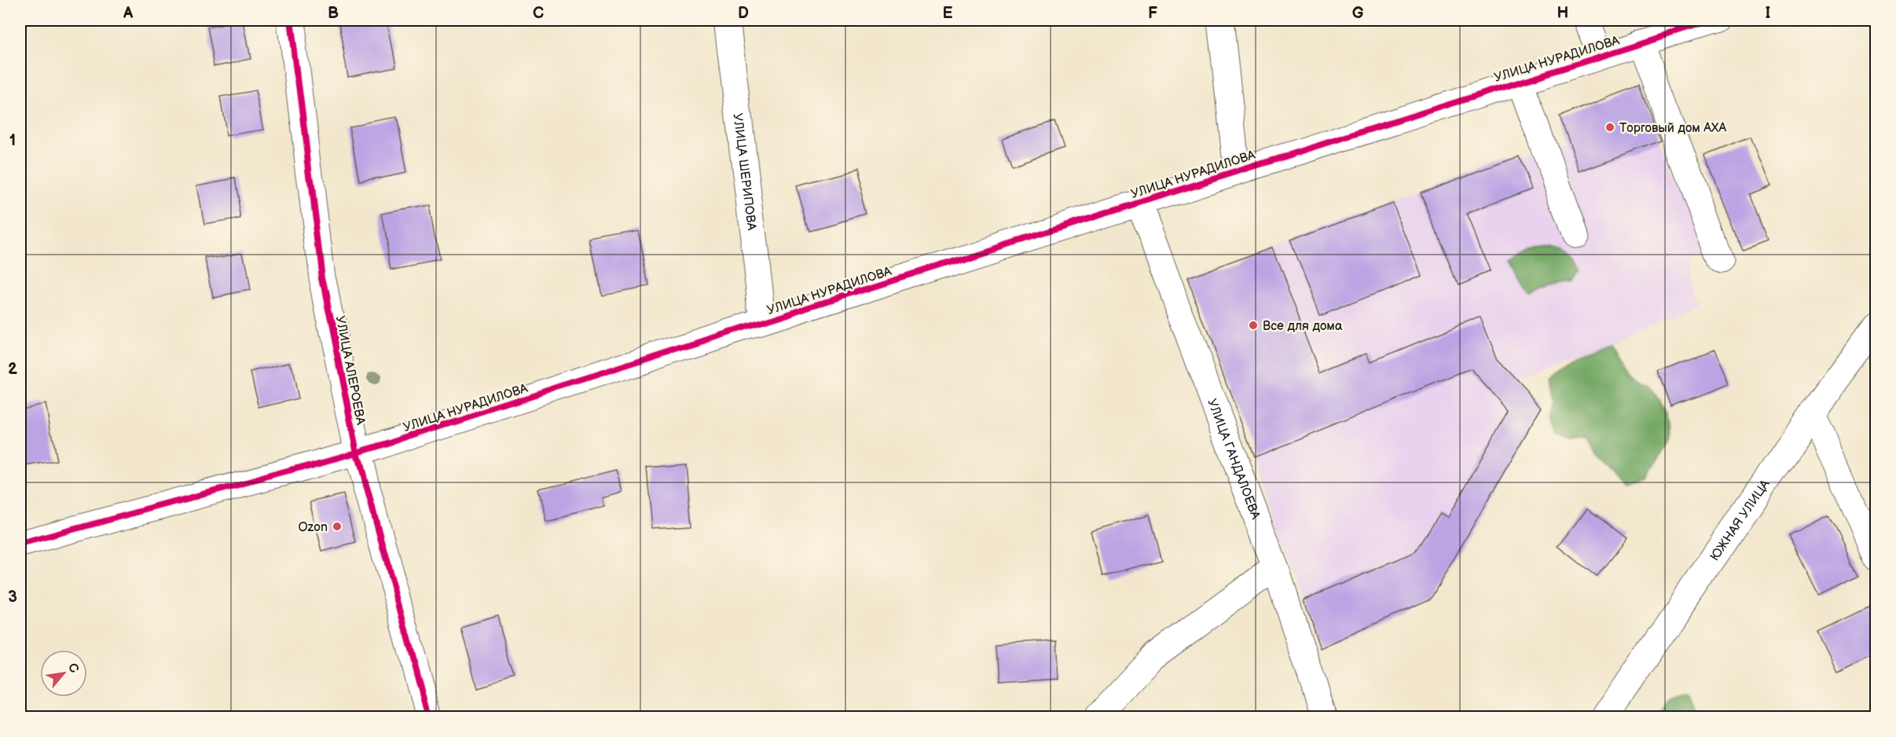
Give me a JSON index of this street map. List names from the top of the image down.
{
  "streets": {
    "street": [
      "УЛИЦА НУРАДИЛОВА",
      "УЛИЦА ШЕРИПОВА",
      "УЛИЦА АЛЕРОЕВА",
      "УЛИЦА ГАНДАЛОЕВА",
      "ЮЖНАЯ УЛИЦА"
    ]
  },
  "crossings": [
    ["УЛИЦА НУРАДИЛОВА", "УЛИЦА ШЕРИПОВА"],
    ["УЛИЦА НУРАДИЛОВА", "УЛИЦА АЛЕРОЕВА"],
    ["УЛИЦА НУРАДИЛОВА", "УЛИЦА ГАНДАЛОЕВА"]
  ],
  "places": ["Торговый дом АХА", "Все для дома", "Ozon"],
  "north": "top right",
  "grid": {
    "columns": [
      "A",
      "B",
      "C",
      "D",
      "E",
      "F",
      "G",
      "H",
      "I"
    ],
    "rows": ["1", "2", "3"]
  }
}
